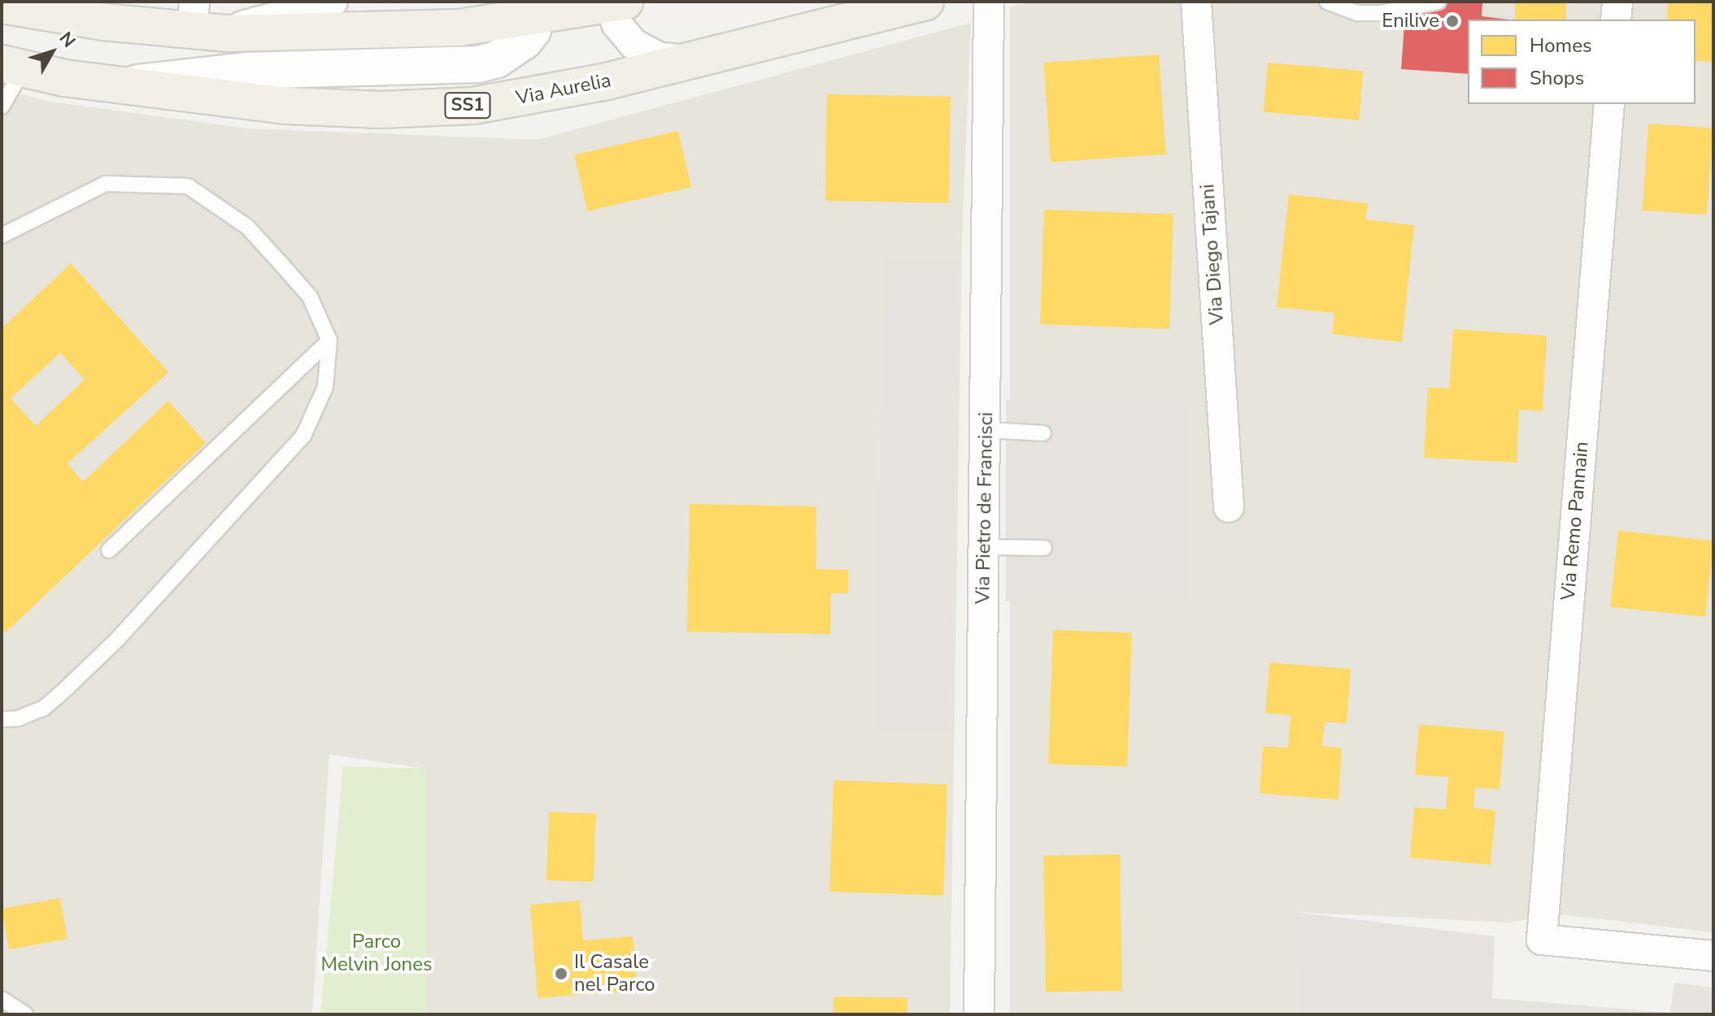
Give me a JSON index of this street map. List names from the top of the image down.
{
  "streets": {
    "main road": ["Via Aurelia", "SS1"],
    "street": ["Via Diego Tajani", "Via Pietro de Francisci", "Via Remo Pannain"]
  },
  "parks": ["Parco Melvin Jones"],
  "places": ["Enilive", "Il Casale nel Parco"],
  "legend": ["Homes", "Shops"],
  "north": "top right"
}
